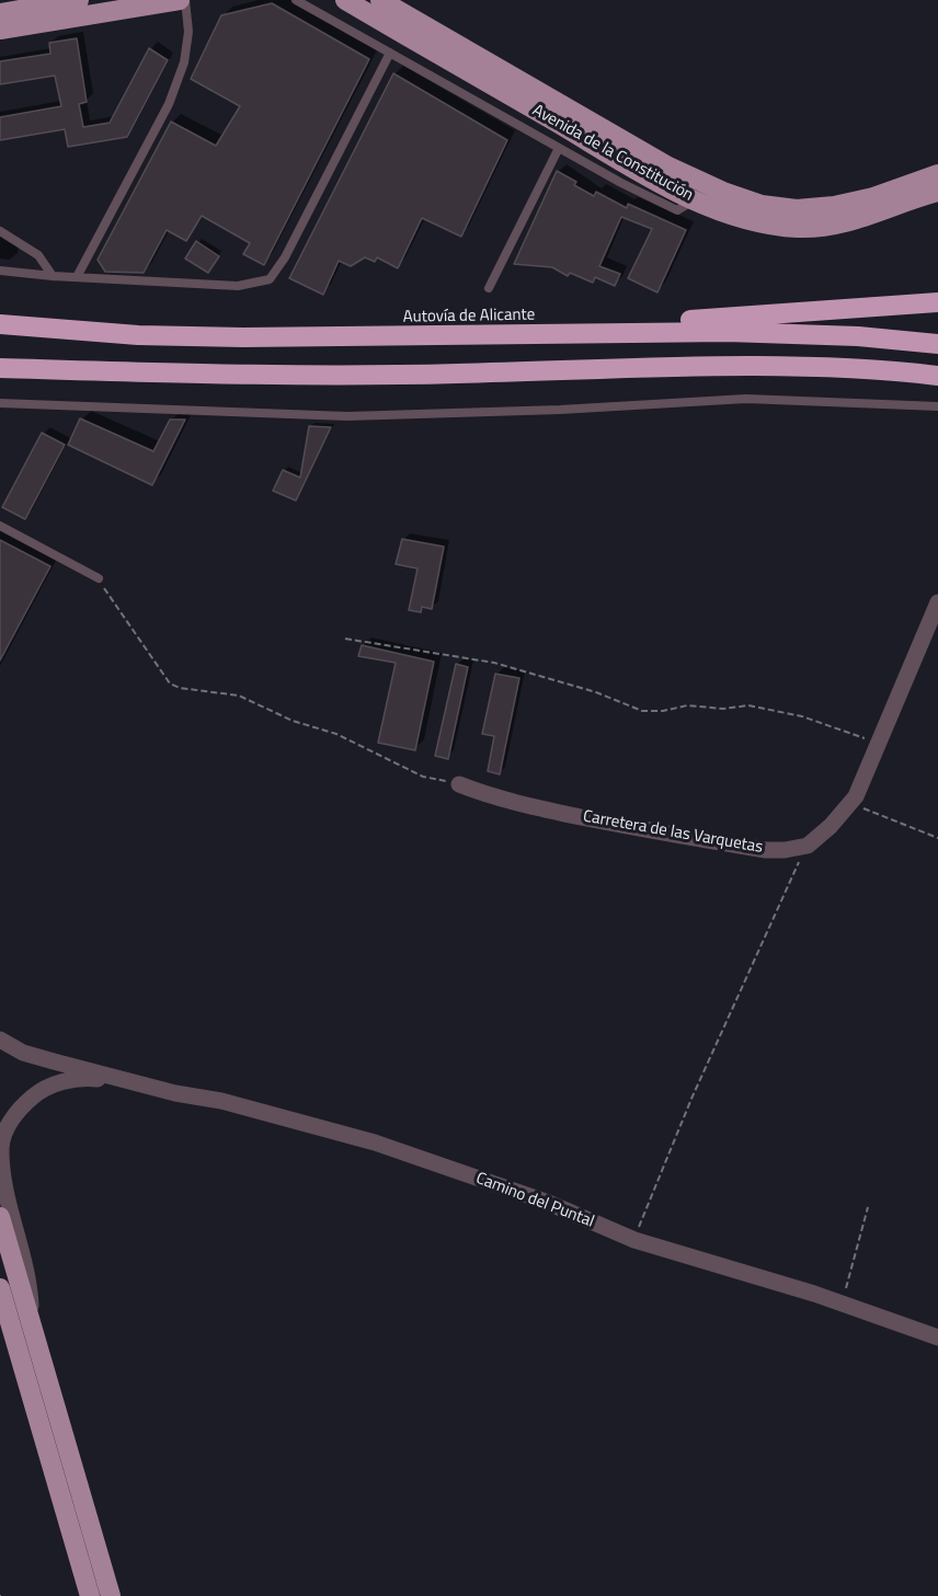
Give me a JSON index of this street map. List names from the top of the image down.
{
  "streets": {
    "highway": ["Autovía de Alicante"],
    "main road": ["Avenida de la Constitución"],
    "street": ["Carretera de las Varquetas", "Camino del Puntal"]
  }
}
